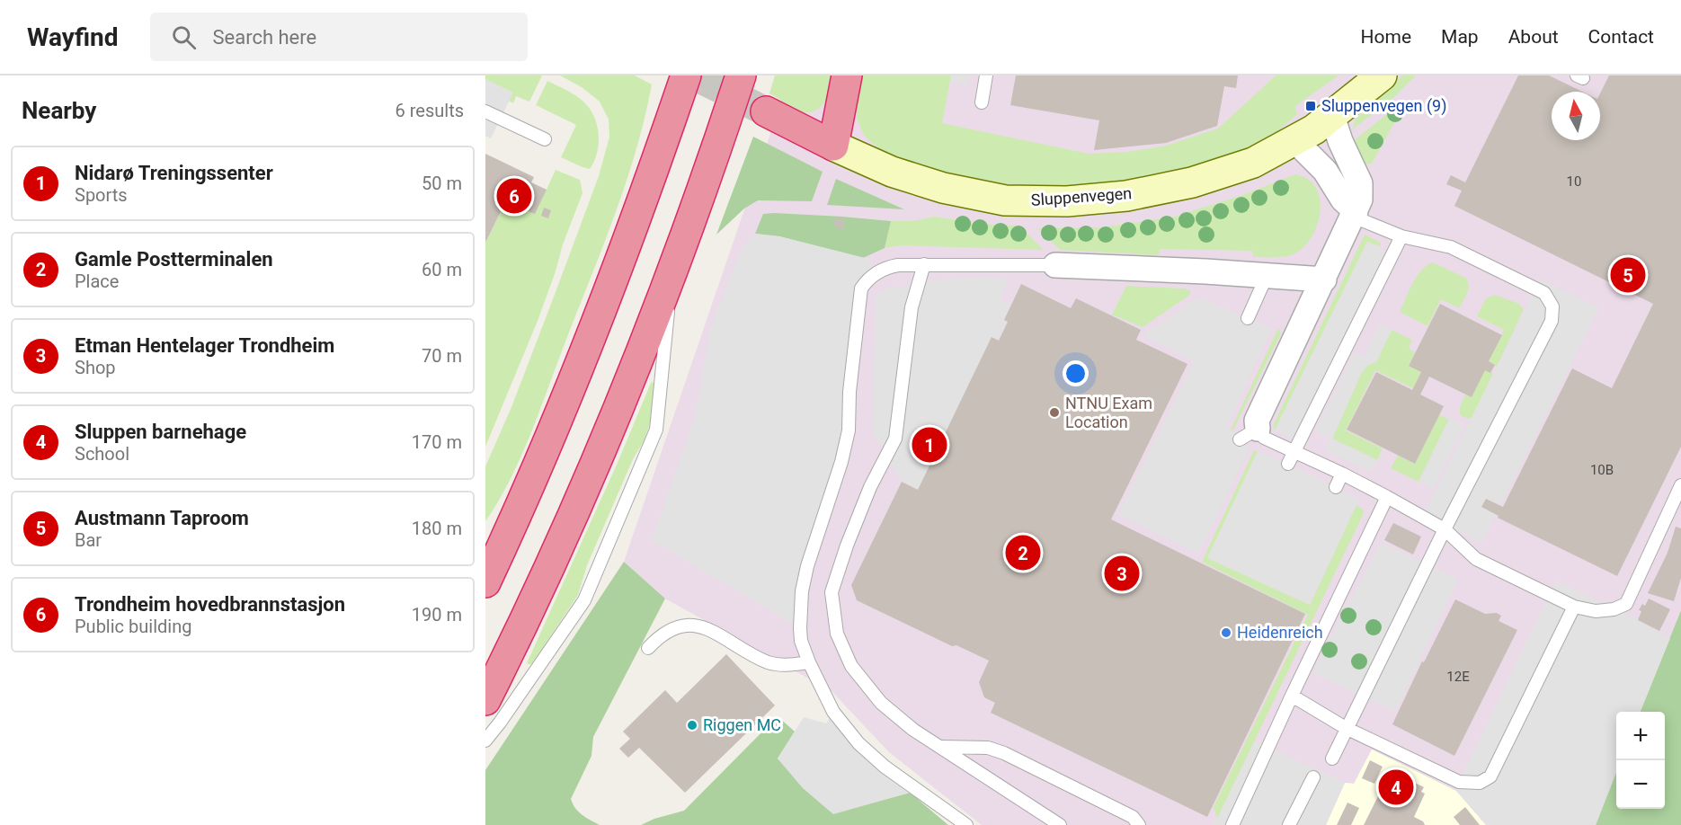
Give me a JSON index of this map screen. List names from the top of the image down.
{
  "streets": {
    "highway": ["Sluppenvegen"]
  },
  "places": {
    "transit": ["Sluppenvegen (9)"],
    "other": ["NTNU Exam Location", "Heidenreich", "Riggen MC"]
  },
  "house_numbers": ["10", "10B", "12E"],
  "north": "top",
  "page": {
    "header": "Wayfind",
    "search": "Search here",
    "nav": [
      "Home",
      "Map",
      "About",
      "Contact"
    ],
    "heading": ["Nearby", "6 results"],
    "list": [
      {
        "mark": "1",
        "name": "Nidarø Treningssenter",
        "note": "Sports",
        "value": "50 m"
      },
      {
        "mark": "2",
        "name": "Gamle Postterminalen",
        "note": "Place",
        "value": "60 m"
      },
      {
        "mark": "3",
        "name": "Etman Hentelager Trondheim",
        "note": "Shop",
        "value": "70 m"
      },
      {
        "mark": "4",
        "name": "Sluppen barnehage",
        "note": "School",
        "value": "170 m"
      },
      {
        "mark": "5",
        "name": "Austmann Taproom",
        "note": "Bar",
        "value": "180 m"
      },
      {
        "mark": "6",
        "name": "Trondheim hovedbrannstasjon",
        "note": "Public building",
        "value": "190 m"
      }
    ],
    "pins": [
      "6",
      "5",
      "1",
      "2",
      "3",
      "4"
    ],
    "map_buttons": ["+", "−"]
  }
}
